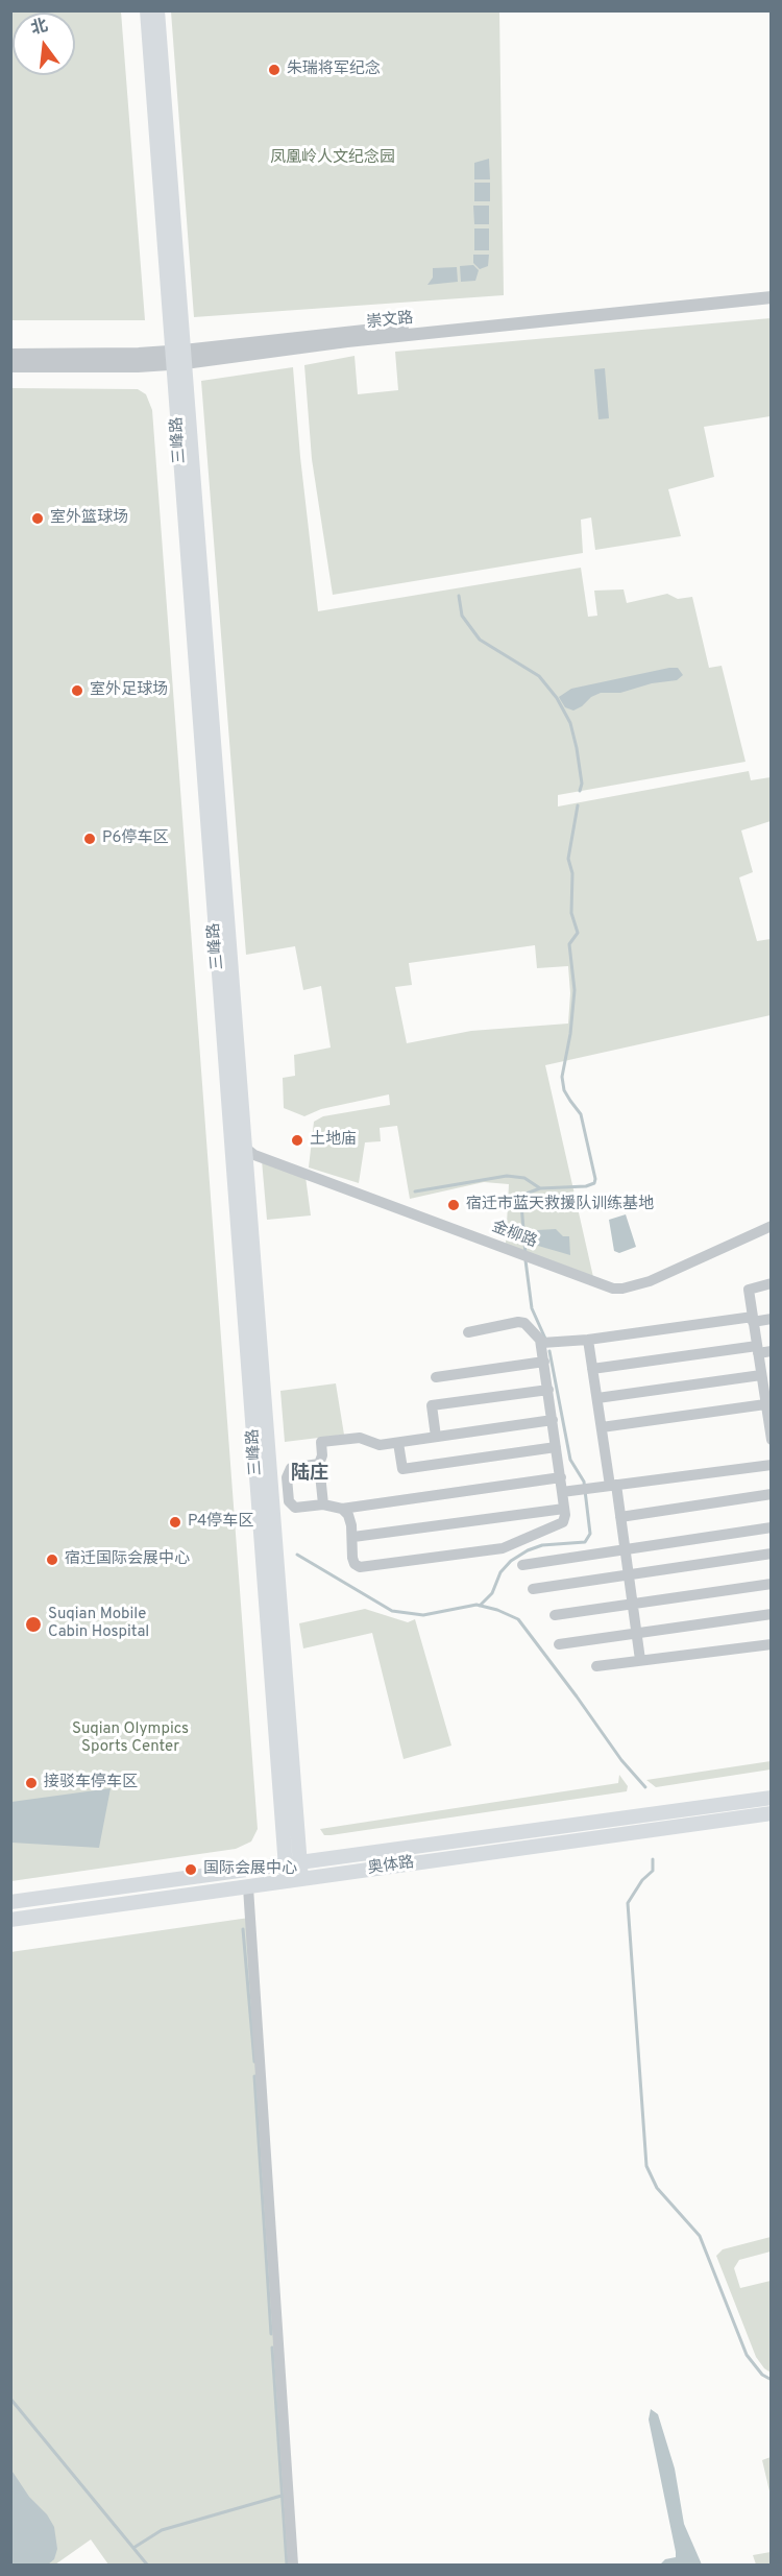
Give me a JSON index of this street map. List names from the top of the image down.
{
  "streets": {
    "main road": ["三峰路", "奥体路"],
    "street": ["崇文路", "金柳路"]
  },
  "crossings": [
    ["崇文路", "三峰路"],
    ["三峰路", "金柳路"],
    ["三峰路", "奥体路"]
  ],
  "districts": ["陆庄"],
  "parks": ["凤凰岭人文纪念园", "Suqian Olympics Sports Center"],
  "places": [
    "朱瑞将军纪念",
    "室外篮球场",
    "室外足球场",
    "P6停车区",
    "土地庙",
    "宿迁市蓝天救援队训练基地",
    "P4停车区",
    "宿迁国际会展中心",
    "Suqian Mobile Cabin Hospital",
    "接驳车停车区",
    "国际会展中心"
  ],
  "north": "top"
}
